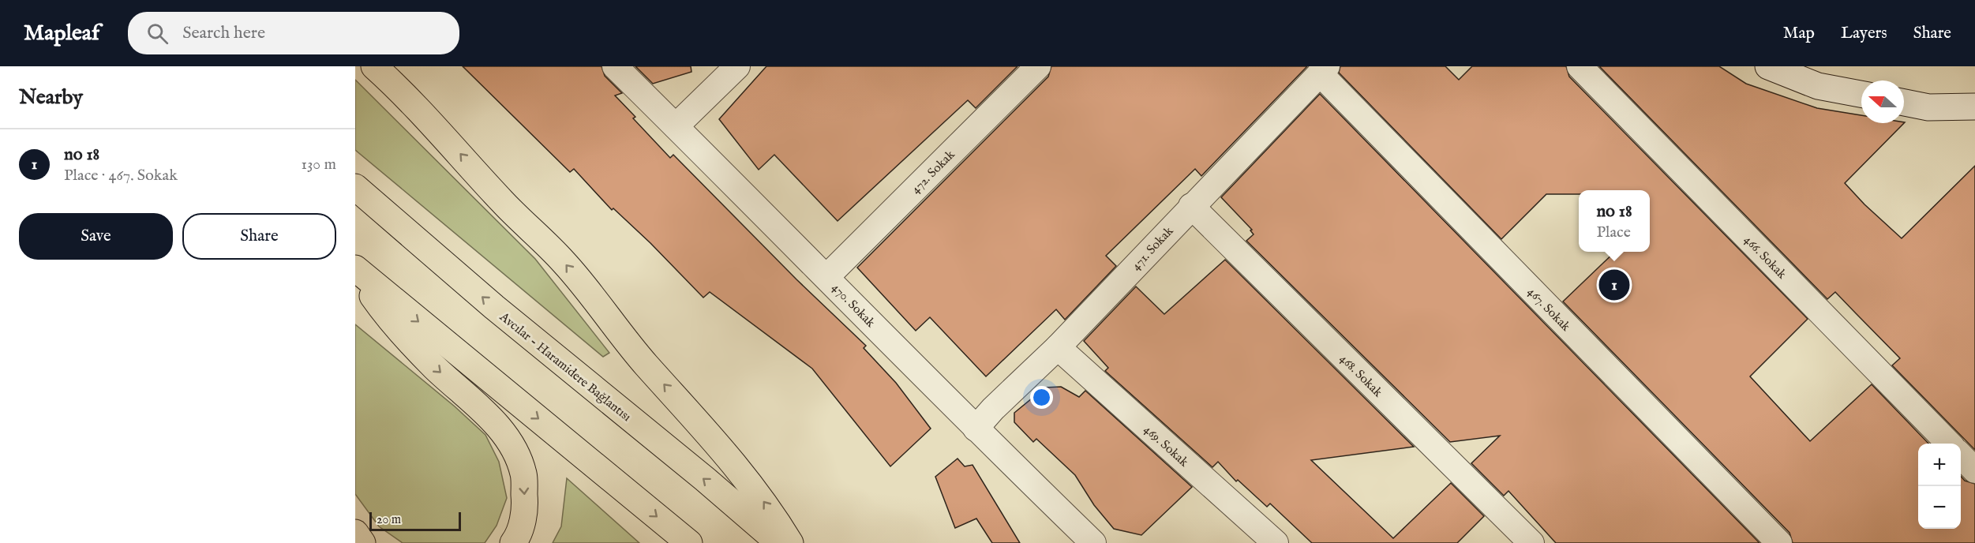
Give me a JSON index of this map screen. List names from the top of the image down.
{
  "streets": {
    "highway": ["Avcılar - Haramidere Bağlantısı"],
    "street": [
      "472. Sokak",
      "471. Sokak",
      "466. Sokak",
      "470. Sokak",
      "467. Sokak",
      "468. Sokak",
      "469. Sokak"
    ]
  },
  "crossings": [
    ["472. Sokak", "470. Sokak"],
    ["471. Sokak", "470. Sokak"],
    ["471. Sokak", "467. Sokak"],
    ["471. Sokak", "468. Sokak"],
    ["471. Sokak", "469. Sokak"]
  ],
  "scale_bar": "20 m",
  "north": "left",
  "page": {
    "header": "Mapleaf",
    "search": "Search here",
    "nav": ["Map", "Layers", "Share"],
    "heading": "Nearby",
    "list": [
      {
        "mark": "1",
        "name": "no 18",
        "note": "Place · 467. Sokak",
        "value": "130 m"
      }
    ],
    "popup": ["no 18", "Place"],
    "buttons": ["Save", "Share"],
    "pins": "1",
    "map_buttons": ["+", "−"],
    "scale": "20 m"
  }
}
